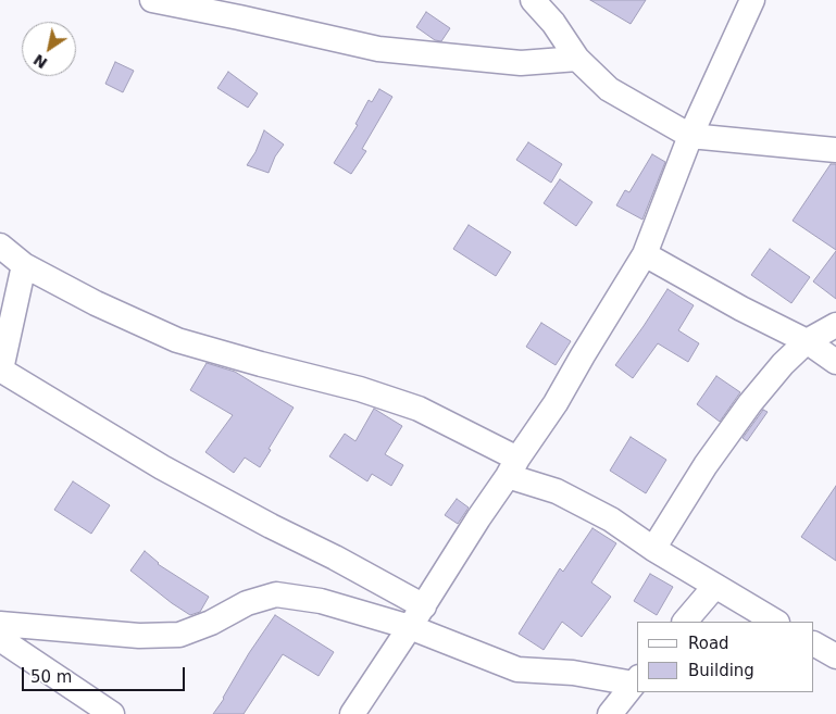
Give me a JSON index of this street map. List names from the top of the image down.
{
  "legend": ["Road", "Building"],
  "scale_bar": "50 m",
  "north": "bottom left"
}
